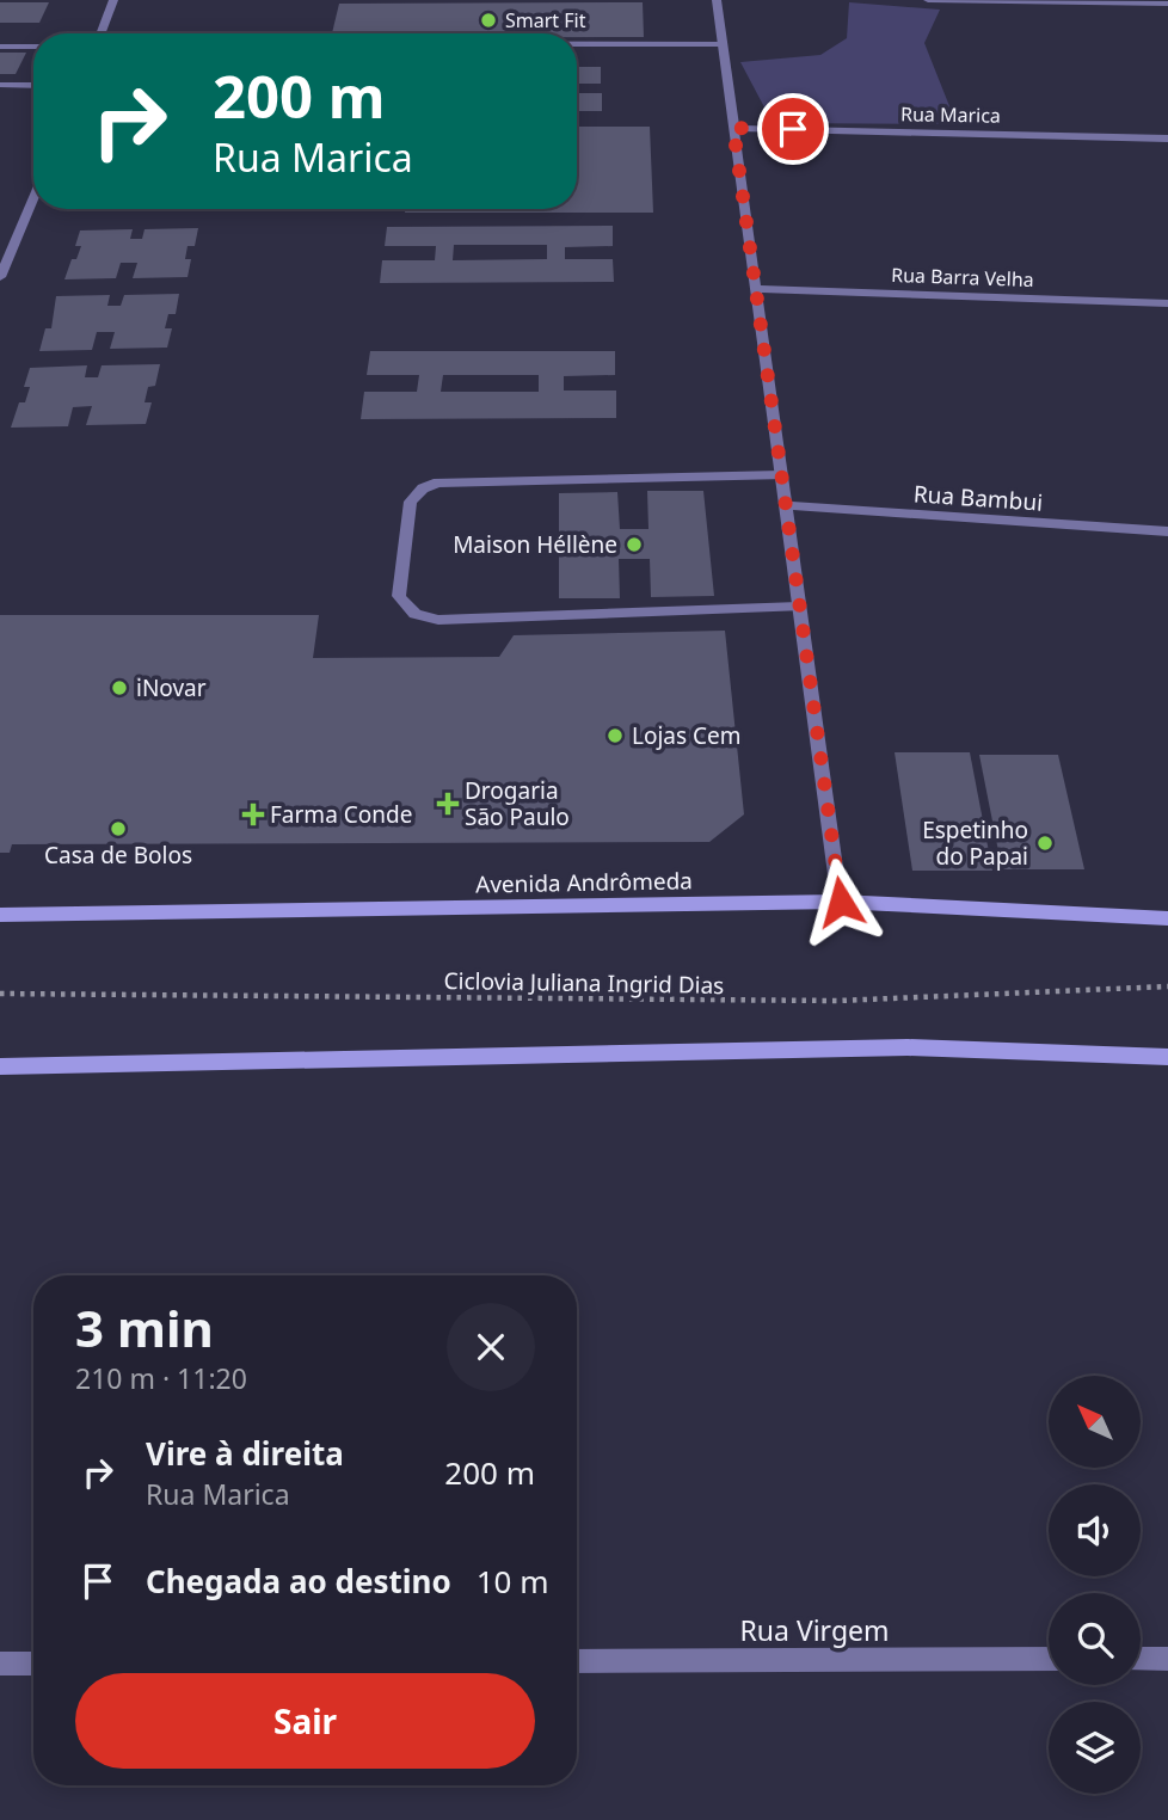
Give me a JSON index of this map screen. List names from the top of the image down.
{
  "streets": {
    "main road": ["Avenida Andrômeda"],
    "street": [
      "Rua Marica",
      "Rua Barra Velha",
      "Rua Bambui",
      "Rua Virgem"
    ],
    "path": ["Ciclovia Juliana Ingrid Dias"]
  },
  "places": {
    "other": [
      "Smart Fit",
      "Maison Héllène",
      "iNovar",
      "Lojas Cem",
      "Casa de Bolos",
      "Espetinho do Papai"
    ],
    "health": ["Drogaria São Paulo", "Farma Conde"]
  },
  "north": "top left",
  "page": {
    "turn": ["200 m", "Rua Marica"],
    "heading": ["3 min", "210 m · 11:20"],
    "list": [
      {
        "name": "Vire à direita",
        "note": "Rua Marica",
        "value": "200 m"
      },
      {
        "name": "Chegada ao destino",
        "value": "10 m"
      }
    ],
    "buttons": "Sair"
  }
}
